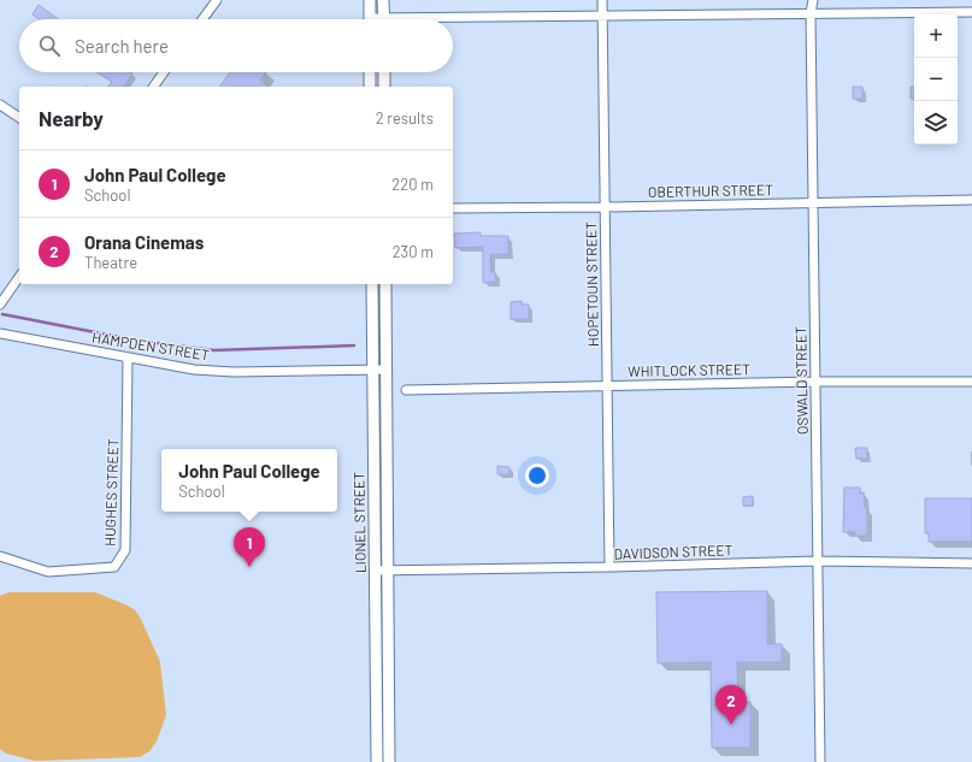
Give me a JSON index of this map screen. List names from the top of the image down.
{
  "streets": {
    "street": [
      "OBERTHUR STREET",
      "HOPETOUN STREET",
      "HAMPDEN STREET",
      "WHITLOCK STREET",
      "OSWALD STREET",
      "HUGHES STREET",
      "LIONEL STREET",
      "DAVIDSON STREET"
    ]
  },
  "crossings": [
    ["OBERTHUR STREET", "HOPETOUN STREET"],
    ["OBERTHUR STREET", "OSWALD STREET"],
    ["HOPETOUN STREET", "WHITLOCK STREET"],
    ["HOPETOUN STREET", "DAVIDSON STREET"],
    ["HAMPDEN STREET", "HUGHES STREET"],
    ["HAMPDEN STREET", "LIONEL STREET"],
    ["WHITLOCK STREET", "OSWALD STREET"],
    ["OSWALD STREET", "DAVIDSON STREET"],
    ["LIONEL STREET", "DAVIDSON STREET"]
  ],
  "page": {
    "map_buttons": ["+", "−"],
    "search": "Search here",
    "heading": ["Nearby", "2 results"],
    "list": [
      {
        "mark": "1",
        "name": "John Paul College",
        "note": "School",
        "value": "220 m"
      },
      {
        "mark": "2",
        "name": "Orana Cinemas",
        "note": "Theatre",
        "value": "230 m"
      }
    ],
    "popup": ["John Paul College", "School"],
    "pins": ["1", "2"]
  }
}
